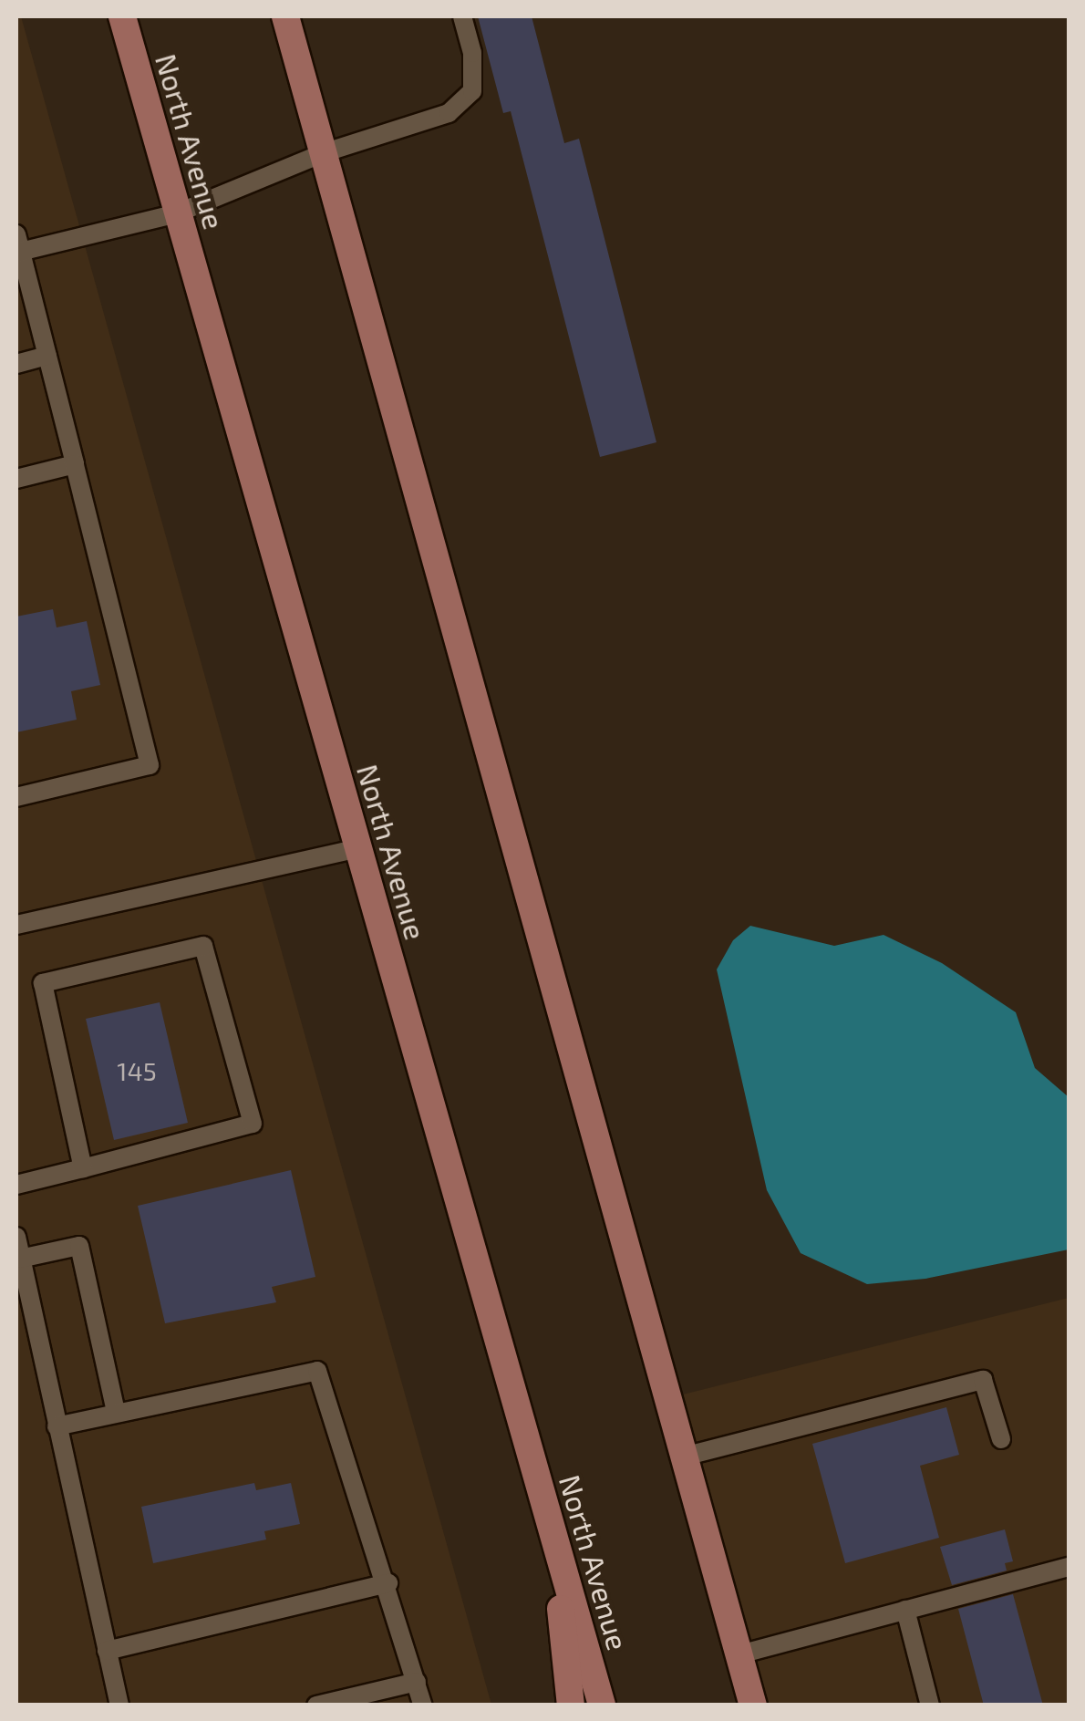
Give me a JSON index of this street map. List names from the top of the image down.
{
  "streets": {
    "main road": ["North Avenue"]
  },
  "house_numbers": ["145"]
}
